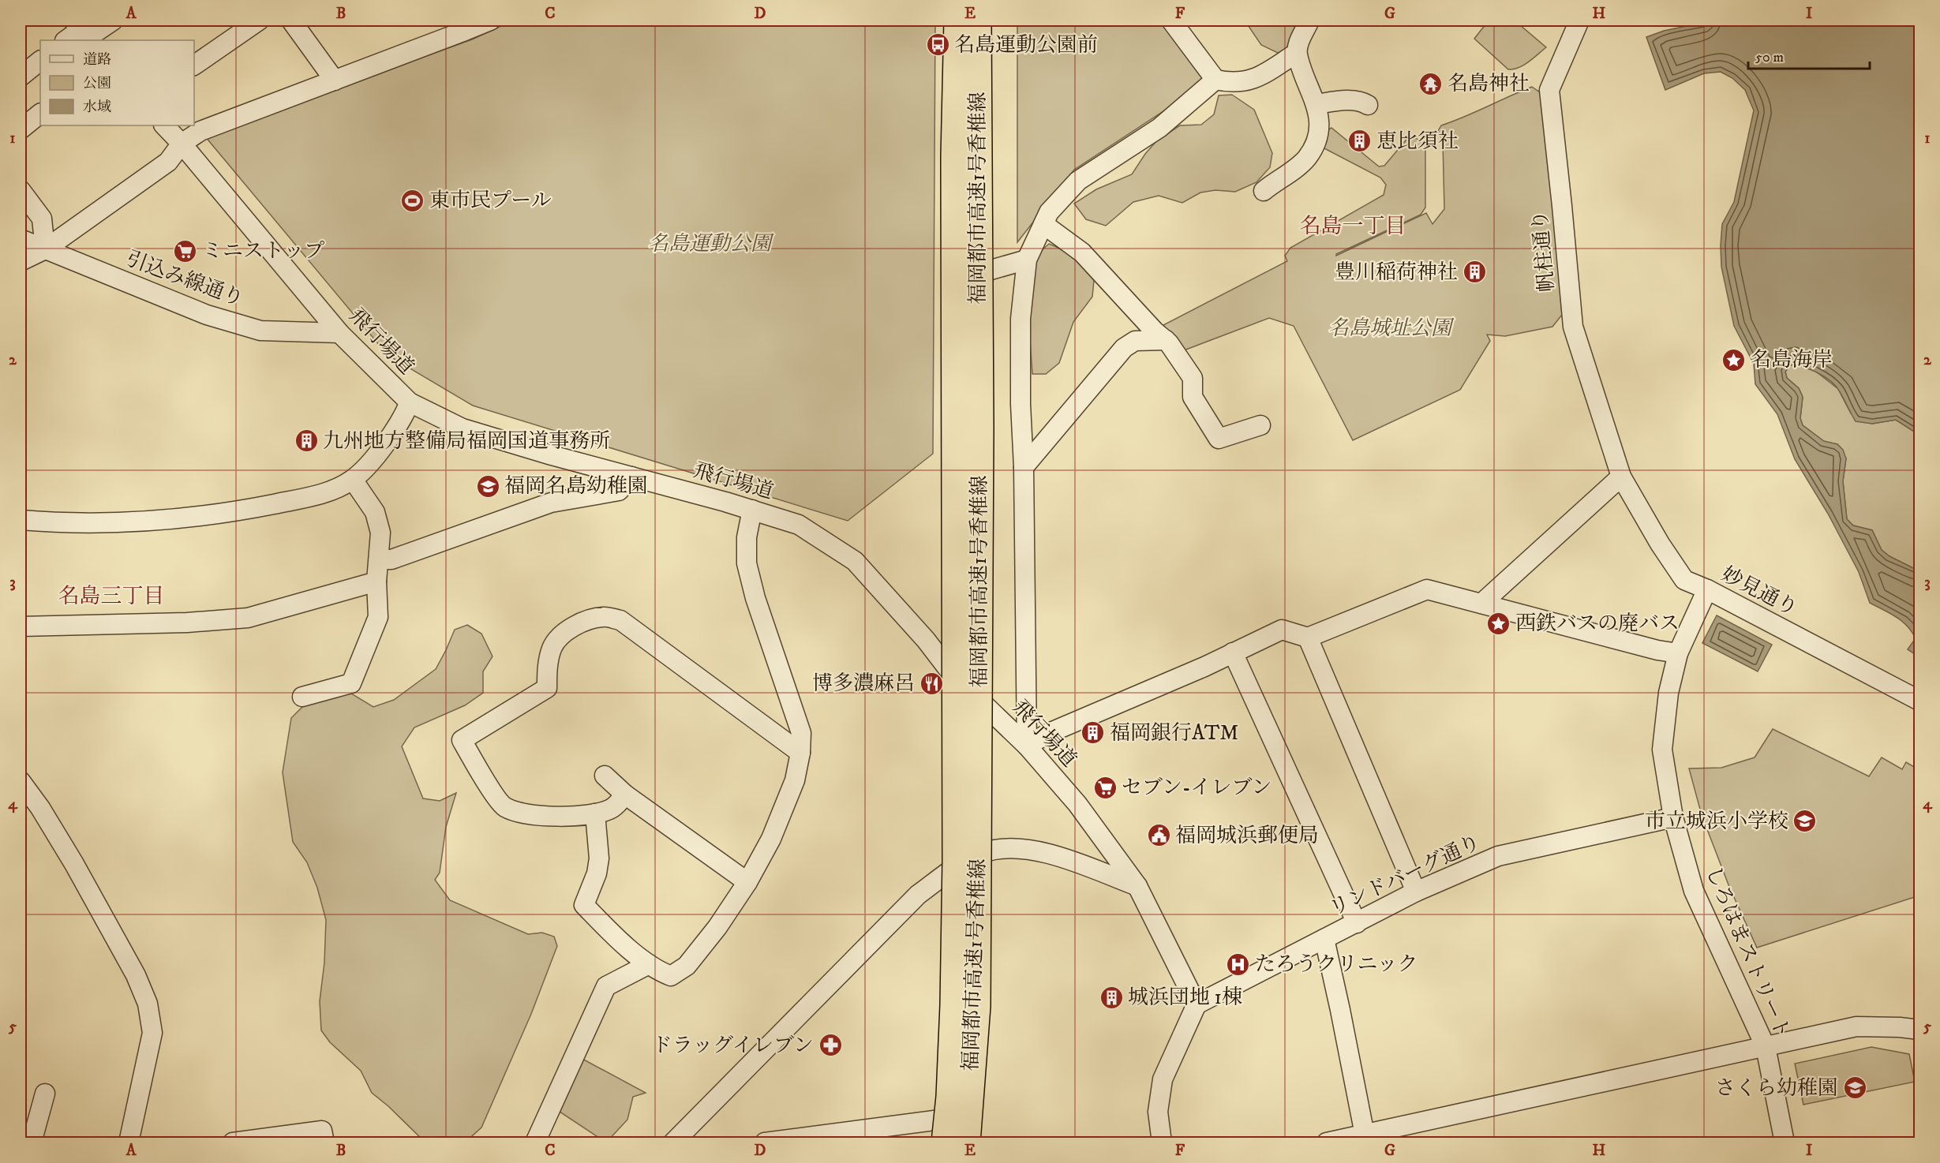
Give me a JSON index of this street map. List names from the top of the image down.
{
  "streets": {
    "highway": ["福岡都市高速1号香椎線"],
    "street": [
      "帆柱通り",
      "引込み線通り",
      "飛行場道",
      "妙見通り",
      "リンドバーグ通り",
      "しろはまストリート"
    ]
  },
  "crossings": [
    ["帆柱通り", "妙見通り"],
    ["引込み線通り", "飛行場道"],
    ["飛行場道", "リンドバーグ通り"],
    ["妙見通り", "しろはまストリート"],
    ["リンドバーグ通り", "しろはまストリート"]
  ],
  "districts": ["名島一丁目", "名島三丁目"],
  "parks": ["名島運動公園", "名島城址公園"],
  "places": {
    "bus stop": ["名島運動公園前"],
    "temple": ["名島神社"],
    "building": [
      "恵比須社",
      "豊川稲荷神社",
      "九州地方整備局福岡国道事務所",
      "福岡銀行ATM",
      "城浜団地 1棟"
    ],
    "sports": ["東市民プール"],
    "supermarket": ["ミニストップ", "セブン-イレブン"],
    "place": ["名島海岸", "西鉄バスの廃バス"],
    "school or university": ["福岡名島幼稚園", "市立城浜小学校", "さくら幼稚園"],
    "restaurant": ["博多濃麻呂"],
    "public building": ["福岡城浜郵便局"],
    "hospital": ["たろうクリニック"],
    "pharmacy": ["ドラッグイレブン"]
  },
  "legend": ["道路", "公園", "水域"],
  "scale_bar": "50 m",
  "grid": {
    "columns": [
      "A",
      "B",
      "C",
      "D",
      "E",
      "F",
      "G",
      "H",
      "I"
    ],
    "rows": [
      "1",
      "2",
      "3",
      "4",
      "5"
    ]
  }
}
